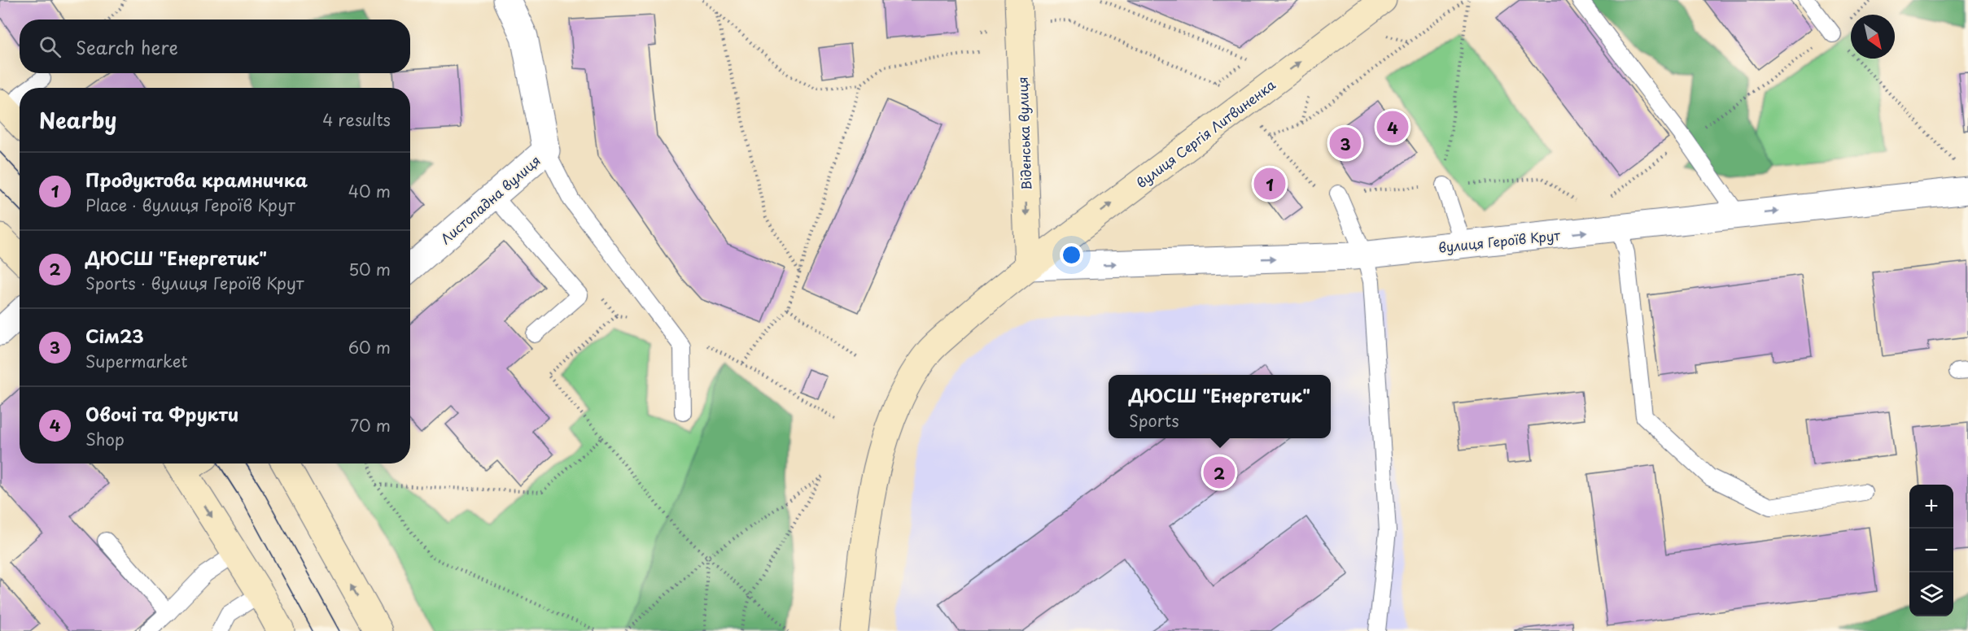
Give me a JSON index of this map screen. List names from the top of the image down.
{
  "streets": {
    "street": [
      "Віденська вулиця",
      "вулиця Сергія Литвиненка",
      "Листопадна вулиця",
      "вулиця Героїв Крут"
    ]
  },
  "crossings": [
    ["Віденська вулиця", "вулиця Сергія Литвиненка"],
    ["Віденська вулиця", "вулиця Героїв Крут"],
    ["вулиця Сергія Литвиненка", "вулиця Героїв Крут"]
  ],
  "one_way": ["Віденська вулиця", "вулиця Сергія Литвиненка", "вулиця Героїв Крут"],
  "north": "bottom right",
  "page": {
    "search": "Search here",
    "heading": ["Nearby", "4 results"],
    "pins": [
      "4",
      "3",
      "1",
      "2"
    ],
    "list": [
      {
        "mark": "1",
        "name": "Продуктова крамничка",
        "note": "Place · вулиця Героїв Крут",
        "value": "40 m"
      },
      {
        "mark": "2",
        "name": "ДЮСШ \"Енергетик\"",
        "note": "Sports · вулиця Героїв Крут",
        "value": "50 m"
      },
      {
        "mark": "3",
        "name": "Сім23",
        "note": "Supermarket",
        "value": "60 m"
      },
      {
        "mark": "4",
        "name": "Овочі та Фрукти",
        "note": "Shop",
        "value": "70 m"
      }
    ],
    "popup": ["ДЮСШ \"Енергетик\"", "Sports"],
    "map_buttons": ["+", "−"]
  }
}
